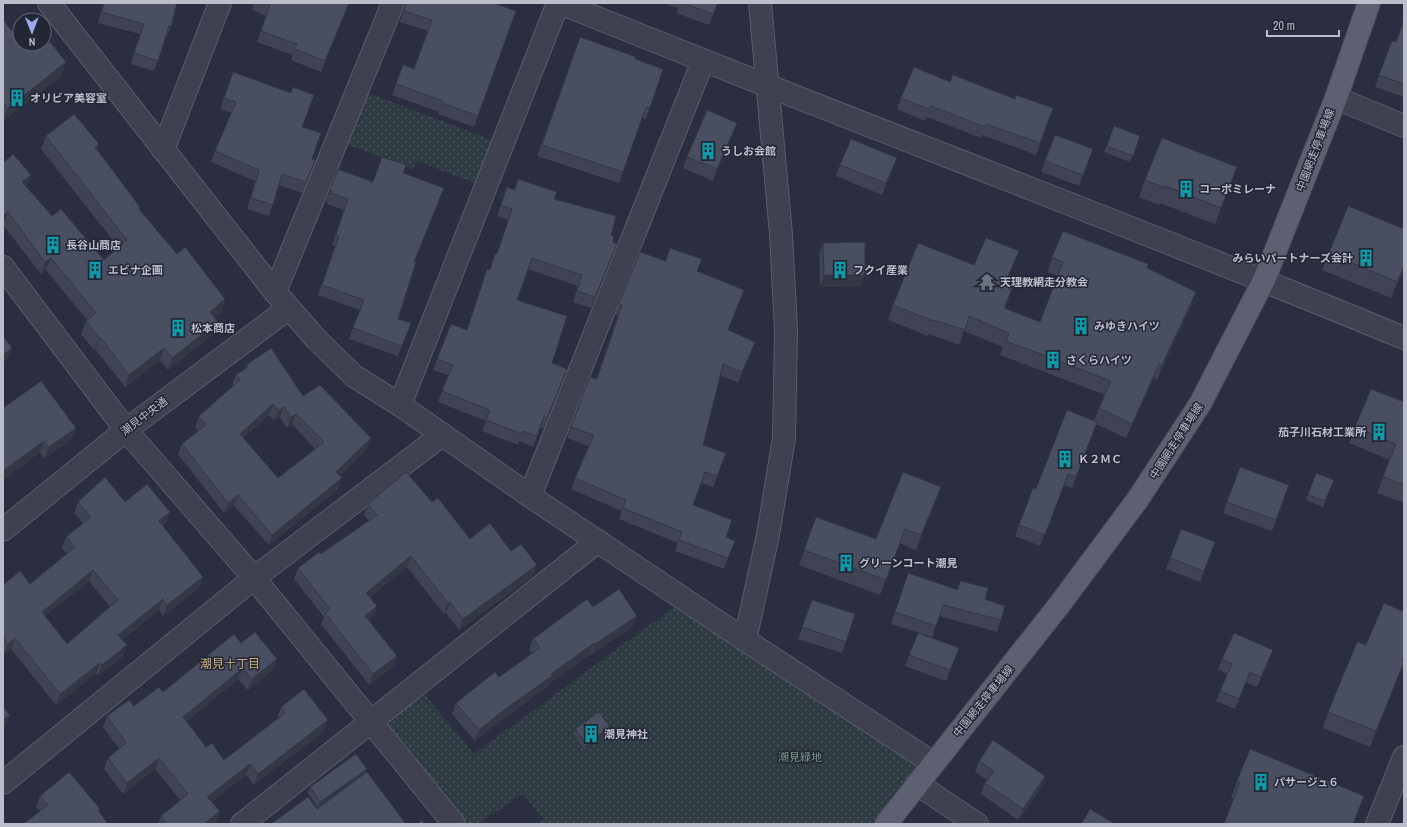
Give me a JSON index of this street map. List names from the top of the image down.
{
  "streets": {
    "main road": ["中園網走停車場線"],
    "street": ["潮見中央通"]
  },
  "districts": ["潮見十丁目"],
  "parks": ["潮見緑地"],
  "places": {
    "building": [
      "オリビア美容室",
      "うしお会館",
      "コーポミレーナ",
      "長谷山商店",
      "みらいパートナーズ会計",
      "エビナ企画",
      "フクイ産業",
      "みゆきハイツ",
      "松本商店",
      "さくらハイツ",
      "茄子川石材工業所",
      "Ｋ２ＭＣ",
      "グリーンコート潮見",
      "潮見神社",
      "パサージュ６"
    ],
    "temple": ["天理教網走分教会"]
  },
  "scale_bar": "20 m",
  "north": "bottom"
}
